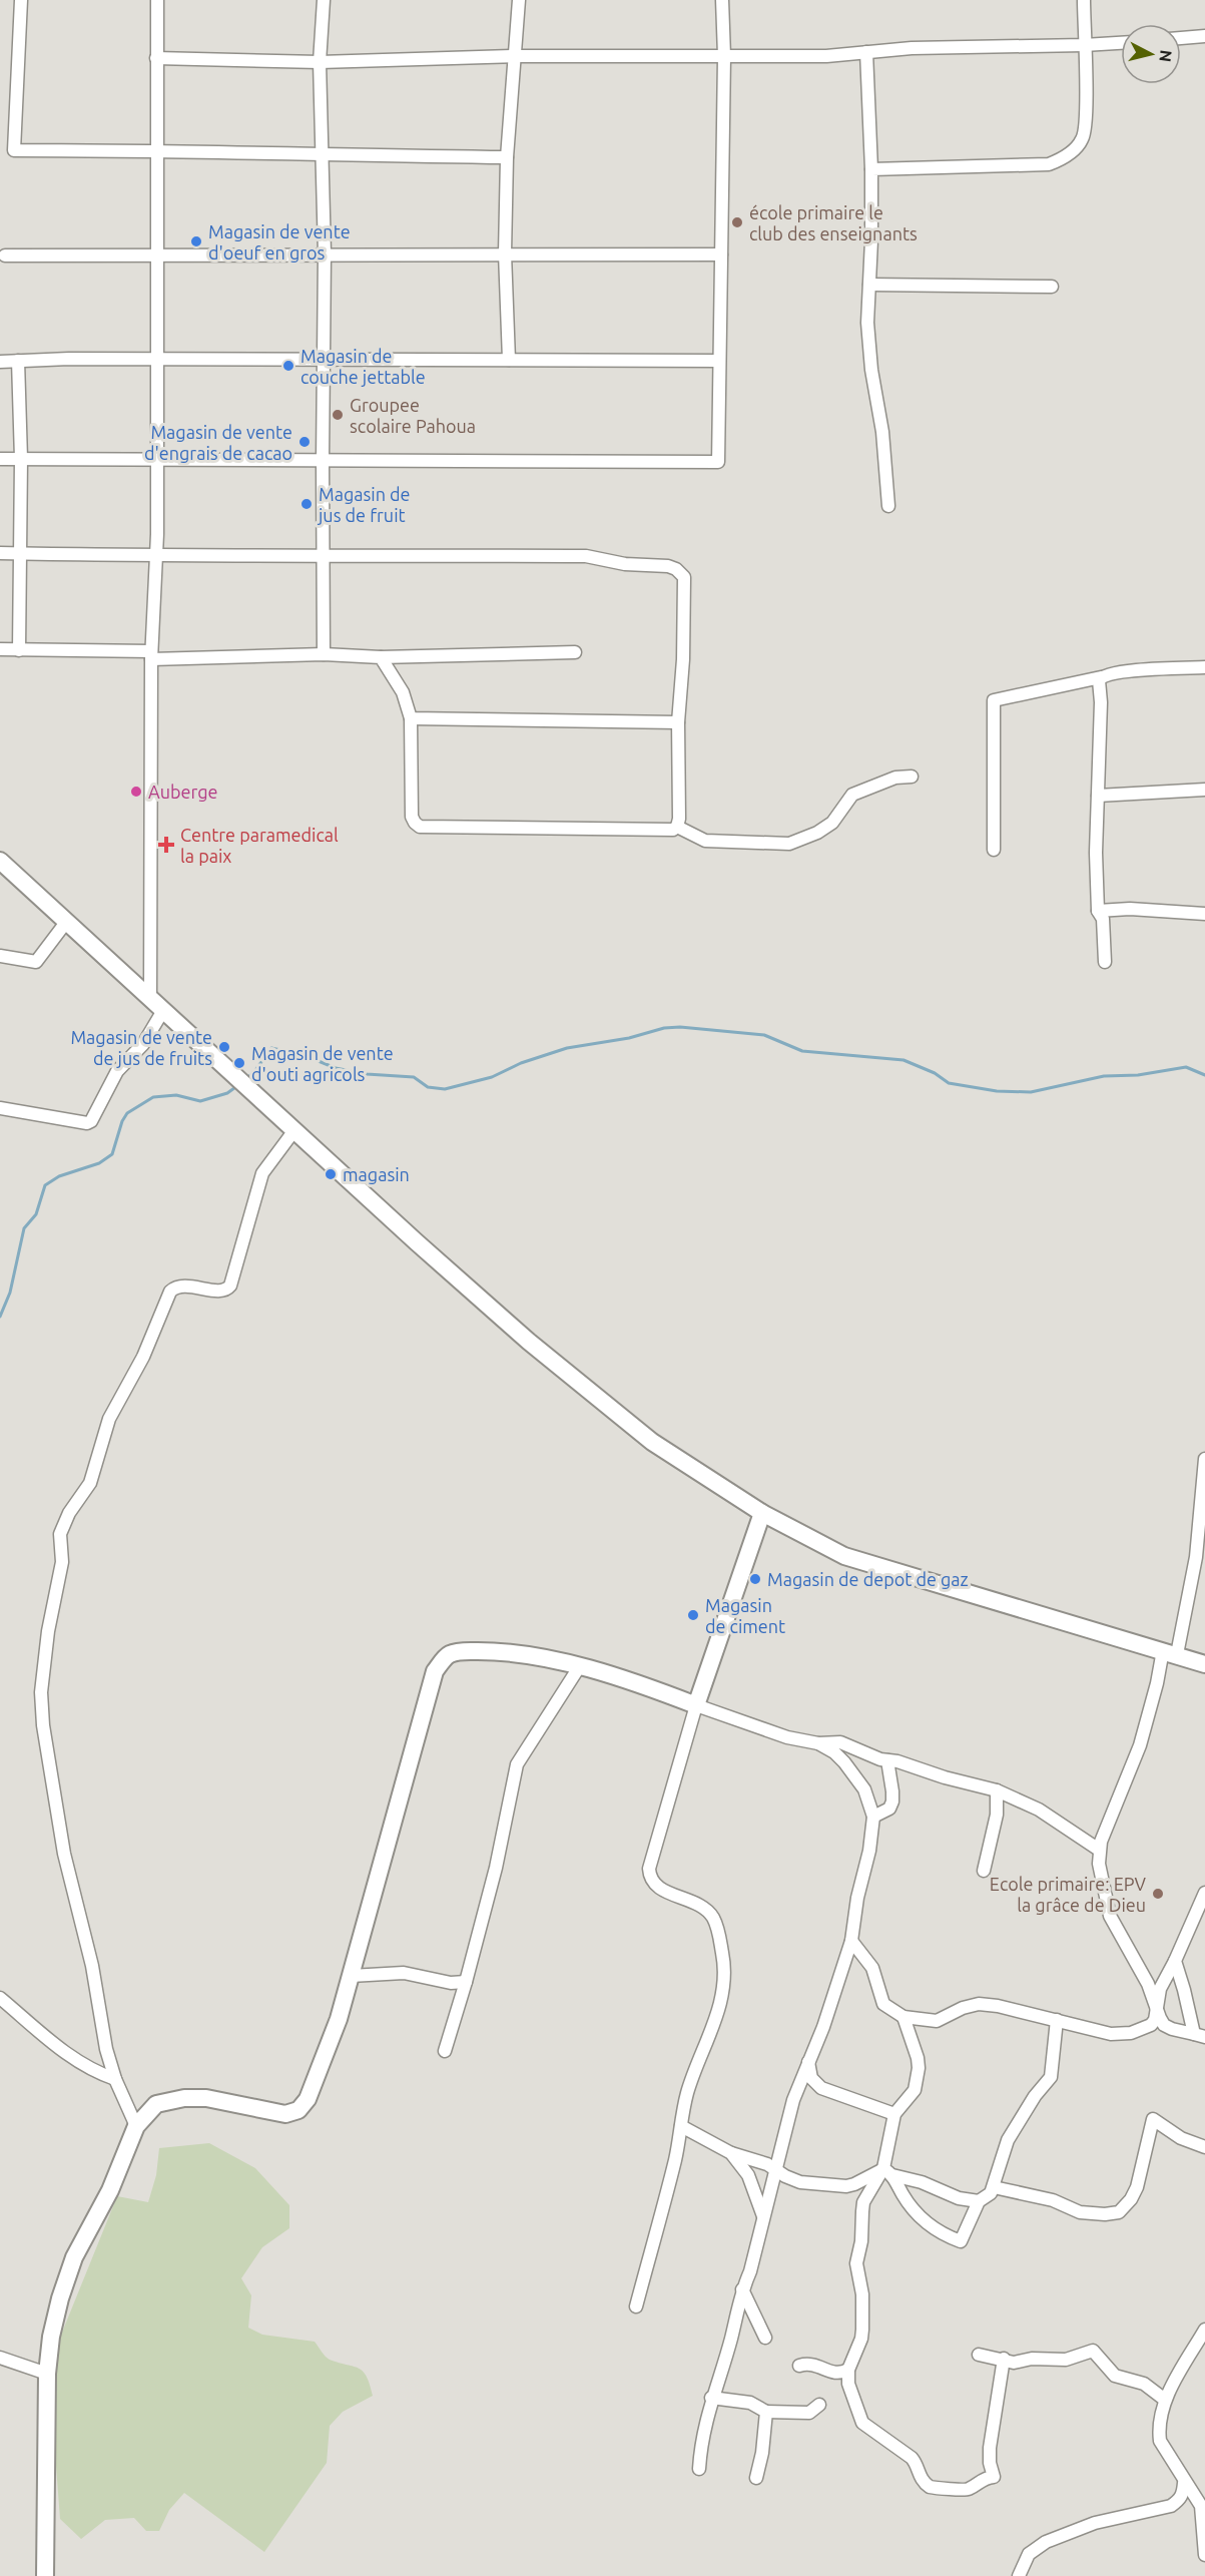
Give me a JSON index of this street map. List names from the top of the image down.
{
  "places": {
    "other": [
      "école primaire le club des enseignants",
      "Magasin de vente d'oeuf en gros",
      "Magasin de couche jettable",
      "Groupee scolaire Pahoua",
      "Magasin de vente d'engrais de cacao",
      "Magasin de jus de fruit",
      "Auberge",
      "Magasin de vente de jus de fruits",
      "Magasin de vente d'outi agricols",
      "magasin",
      "Magasin de depot de gaz",
      "Magasin de ciment",
      "Ecole primaire: EPV la grâce de Dieu"
    ],
    "health": ["Centre paramedical la paix"]
  },
  "north": "right"
}
